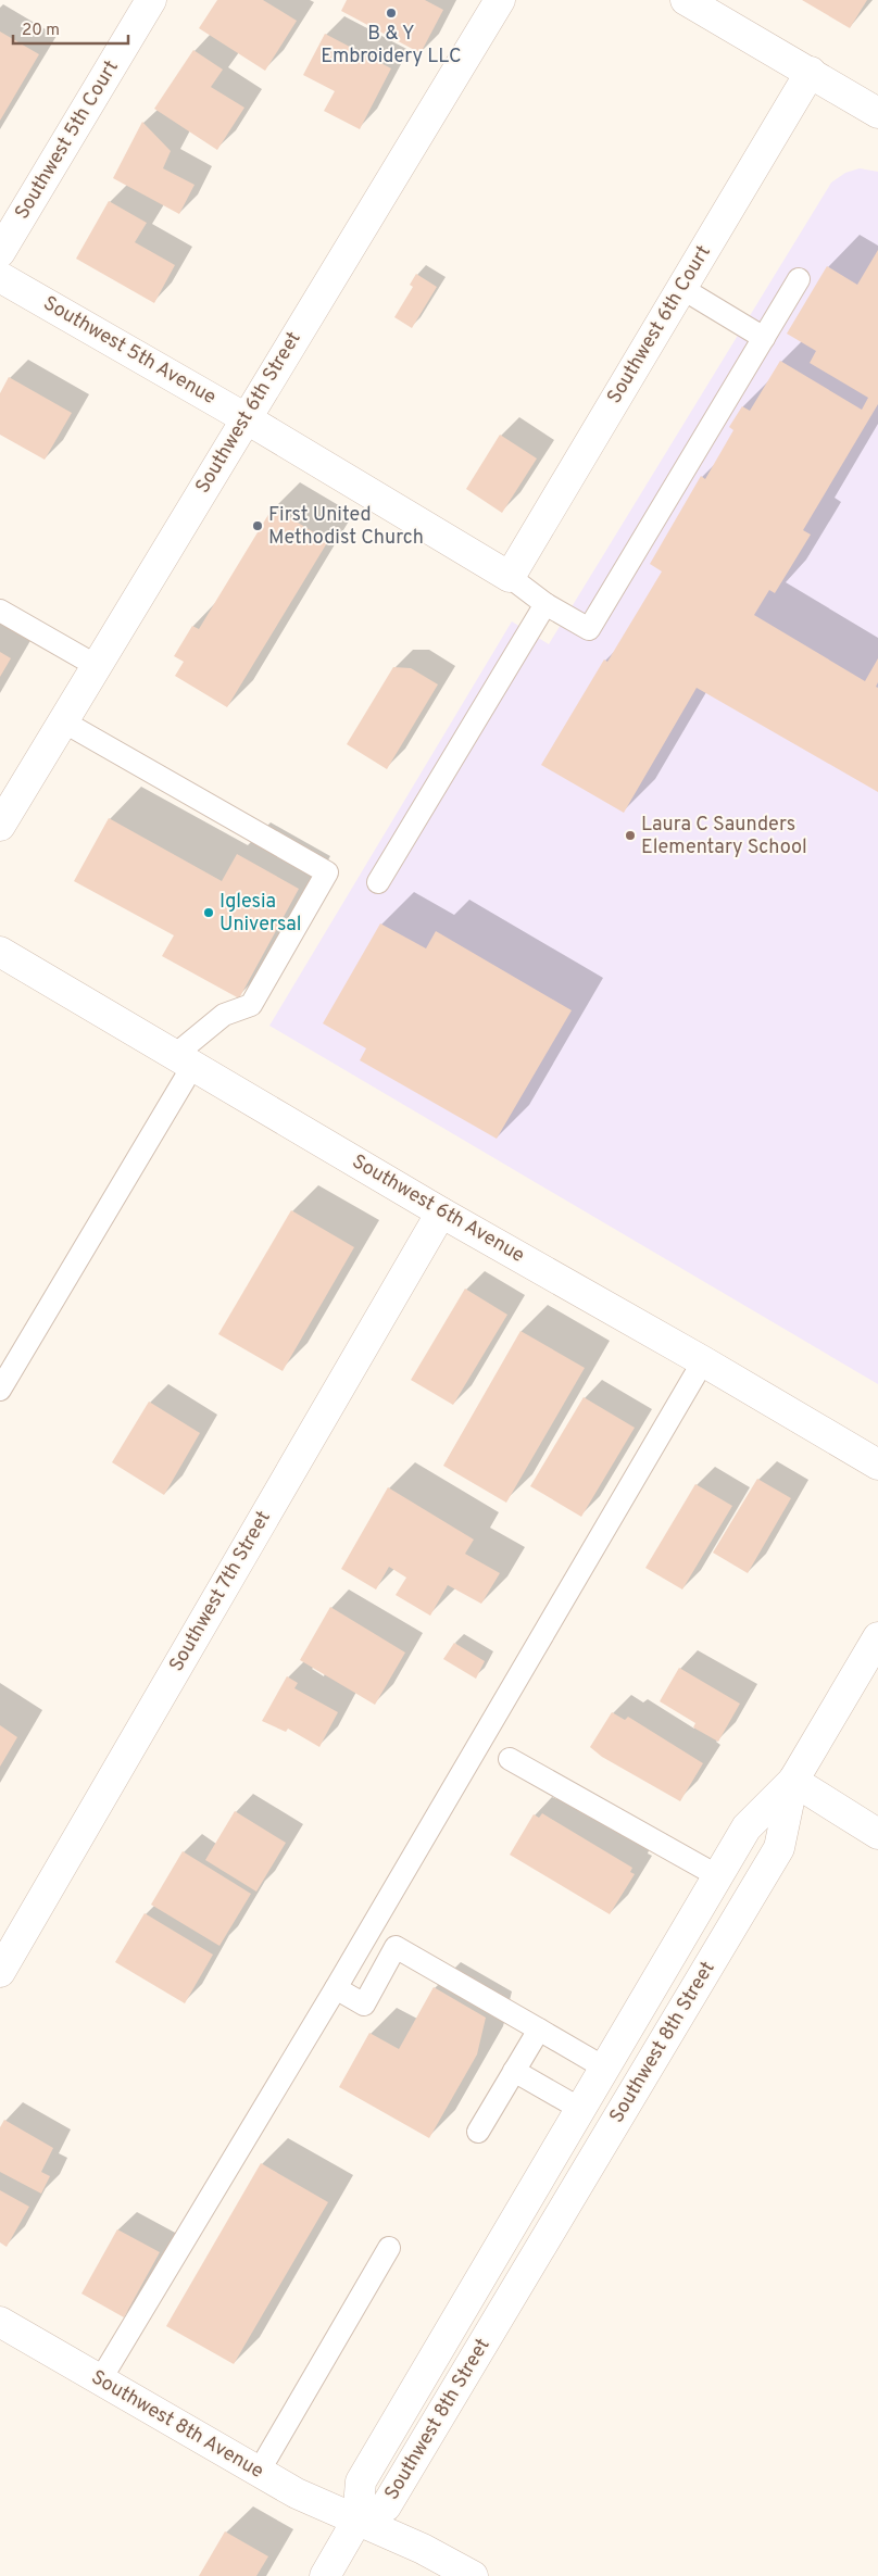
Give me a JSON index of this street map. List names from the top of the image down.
{
  "streets": {
    "street": [
      "Southwest 5th Court",
      "Southwest 6th Court",
      "Southwest 5th Avenue",
      "Southwest 6th Street",
      "Southwest 6th Avenue",
      "Southwest 7th Street",
      "Southwest 8th Street",
      "Southwest 8th Avenue"
    ]
  },
  "crossings": [
    ["Southwest 6th Court", "Southwest 5th Avenue"],
    ["Southwest 5th Avenue", "Southwest 6th Street"],
    ["Southwest 6th Avenue", "Southwest 7th Street"],
    ["Southwest 8th Street", "Southwest 8th Avenue"]
  ],
  "places": [
    "B & Y Embroidery LLC",
    "First United Methodist Church",
    "Laura C Saunders Elementary School",
    "Iglesia Universal"
  ],
  "scale_bar": "20 m"
}
